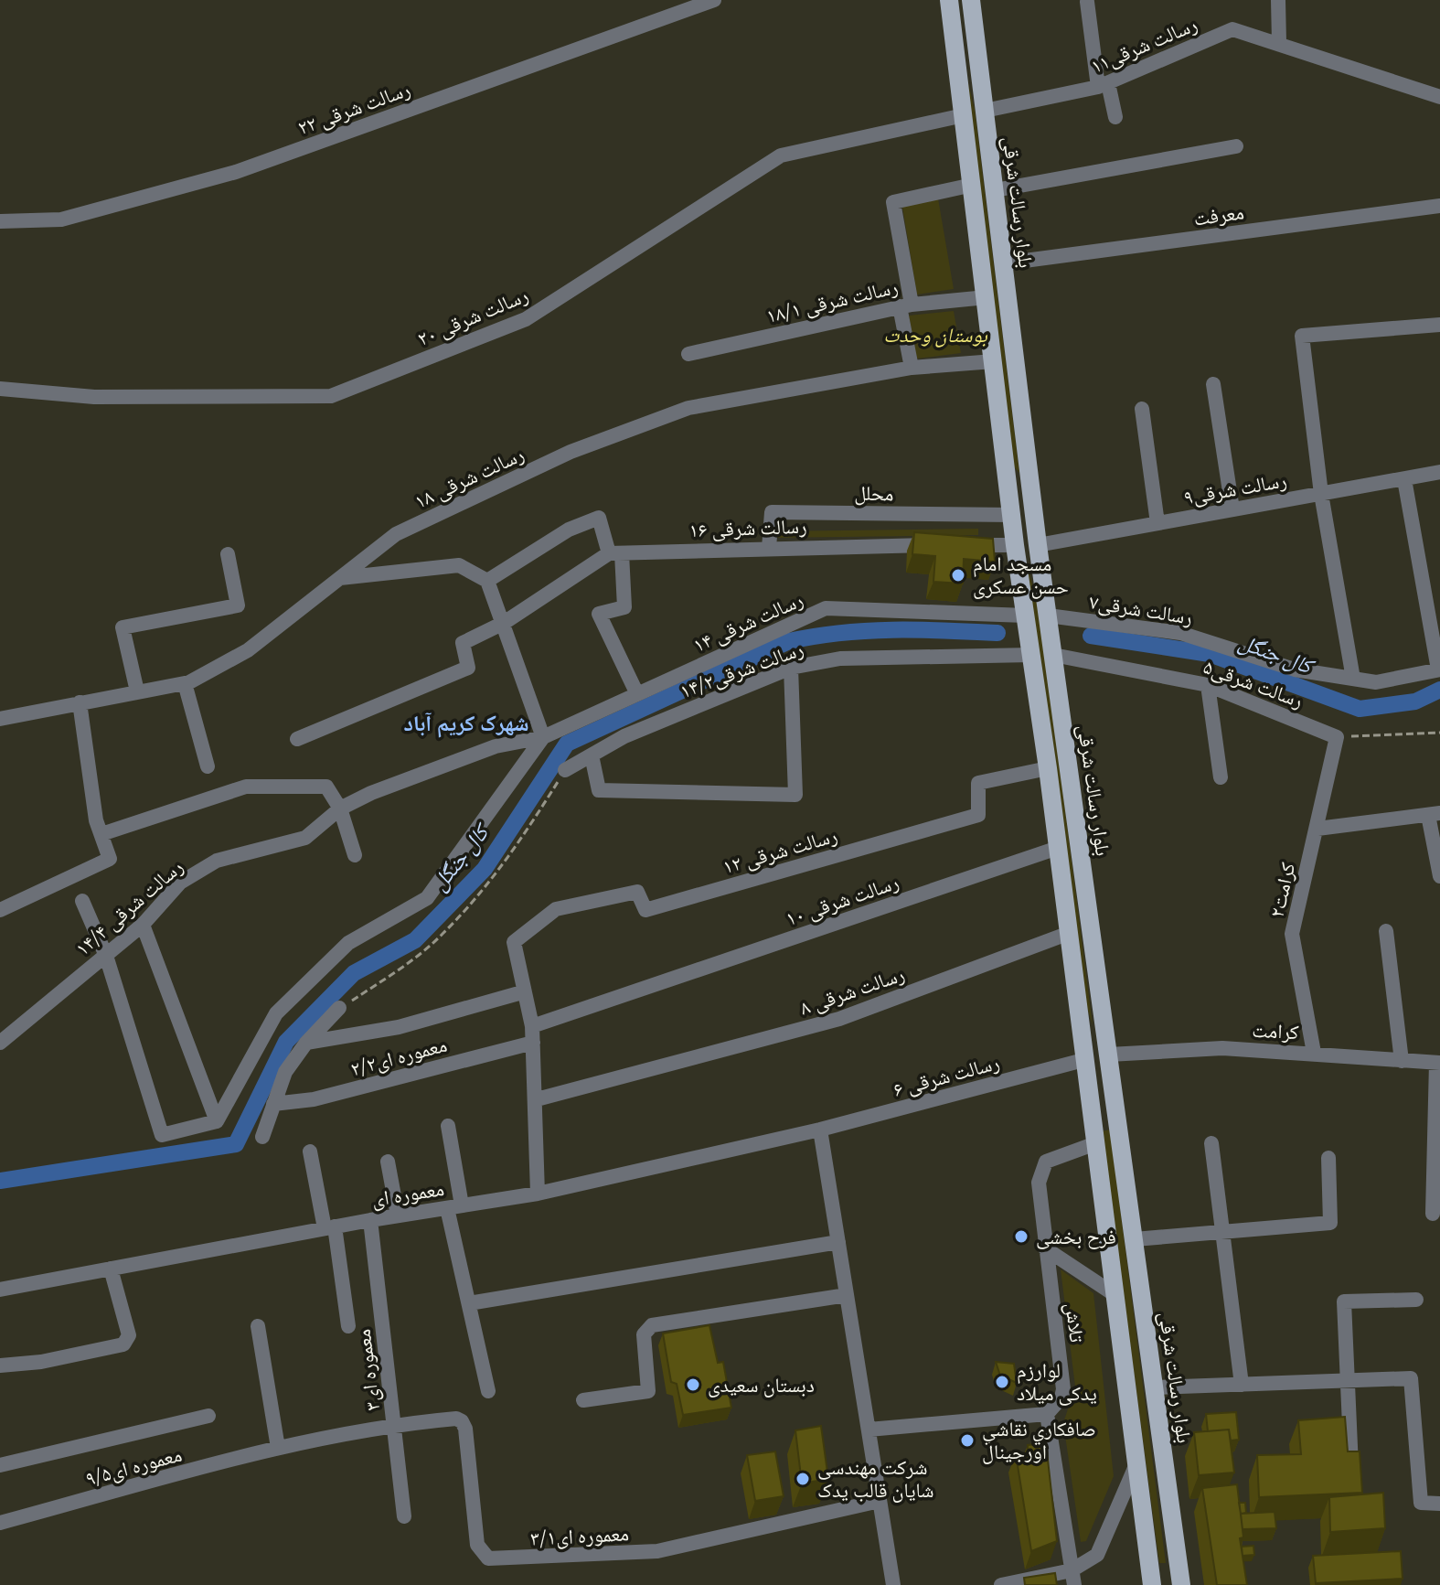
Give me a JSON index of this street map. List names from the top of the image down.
{
  "streets": {
    "main road": ["بلوار رسالت شرقی"],
    "street": [
      "رسالت شرقی۱۱",
      "رسالت شرقی ۲۲",
      "معرفت",
      "رسالت شرقی ۱۸/۱",
      "رسالت شرقی ۲۰",
      "رسالت شرقی ۱۸",
      "رسالت شرقی۹",
      "محلل",
      "رسالت شرقی ۱۶",
      "رسالت شرقی۷",
      "رسالت شرقی ۱۴",
      "رسالت شرقی۱۴/۲",
      "رسالت شرقی۵",
      "رسالت شرقی ۱۲",
      "کرامت۲",
      "رسالت شرقی ۱۰",
      "رسالت شرقی ۱۴/۴",
      "رسالت شرقی ۸",
      "کرامت",
      "معموره ای۲/۲",
      "رسالت شرقی ۶",
      "معموره ای",
      "تلاش",
      "معموره ای۳",
      "معموره ای۹/۵",
      "معموره ای۳/۱"
    ]
  },
  "crossings": [
    ["رسالت شرقی۱۱", "بلوار رسالت شرقی"],
    ["بلوار رسالت شرقی", "معرفت"],
    ["بلوار رسالت شرقی", "رسالت شرقی۹"],
    ["بلوار رسالت شرقی", "رسالت شرقی۷"],
    ["بلوار رسالت شرقی", "رسالت شرقی۵"],
    ["بلوار رسالت شرقی", "کرامت"],
    ["محلل", "رسالت شرقی ۱۶"],
    ["رسالت شرقی ۱۴", "رسالت شرقی ۱۴/۴"],
    ["رسالت شرقی۵", "کرامت۲"],
    ["کرامت۲", "کرامت"],
    ["رسالت شرقی ۶", "معموره ای"],
    ["معموره ای", "معموره ای۳"],
    ["معموره ای۳", "معموره ای۹/۵"],
    ["معموره ای۳", "معموره ای۳/۱"],
    ["معموره ای۹/۵", "معموره ای۳/۱"]
  ],
  "districts": ["شهرک کریم آباد"],
  "water": ["کال جنگل"],
  "parks": ["بوستان وحدت"],
  "places": [
    "مسجد امام حسن عسکری",
    "فرح بخشی",
    "لوارزم یدکی میلاد",
    "دبستان سعیدی",
    "صافكاري نقاشي اورجينال",
    "شرکت مهندسی شایان قالب یدک"
  ]
}
